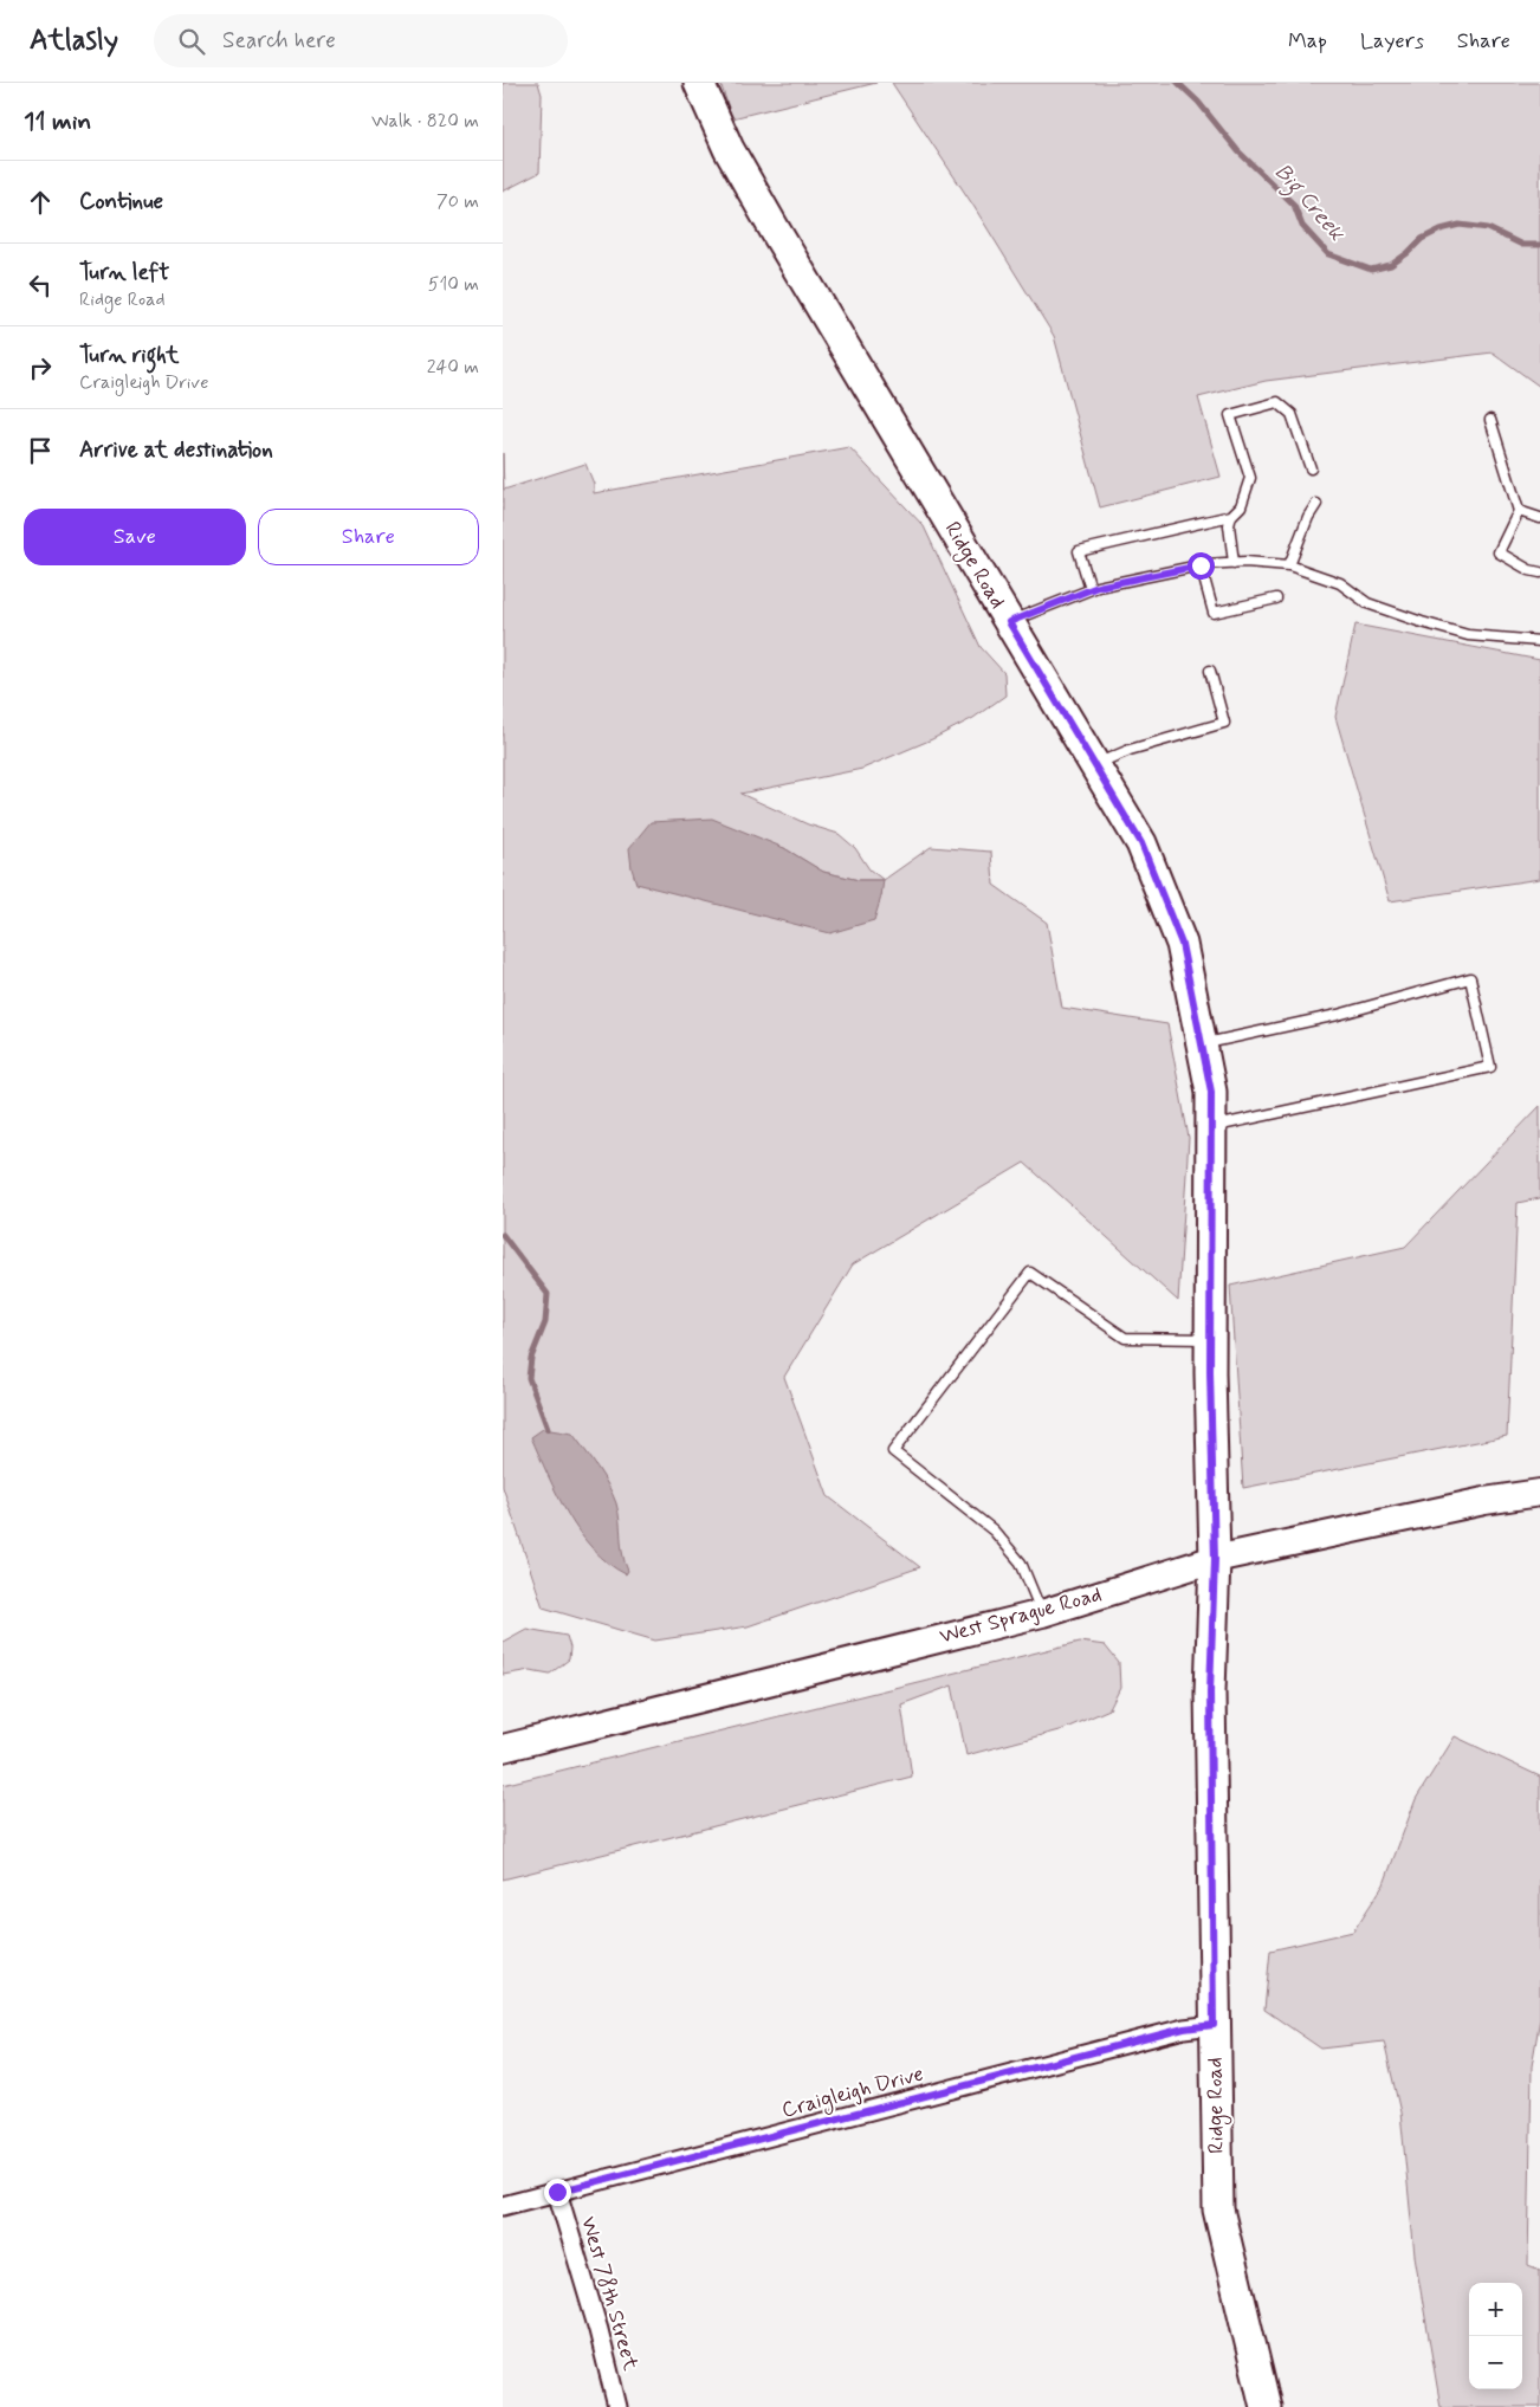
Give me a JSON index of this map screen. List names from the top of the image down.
{
  "streets": {
    "main road": ["Ridge Road"],
    "street": ["West Sprague Road", "Craigleigh Drive", "West 78th Street"]
  },
  "crossings": [
    ["Ridge Road", "West Sprague Road"],
    ["Ridge Road", "Craigleigh Drive"],
    ["Craigleigh Drive", "West 78th Street"]
  ],
  "water": ["Big Creek"],
  "page": {
    "header": "Atlasly",
    "search": "Search here",
    "nav": ["Map", "Layers", "Share"],
    "heading": ["11 min", "Walk · 820 m"],
    "list": [
      ["Continue", "70 m"],
      ["Turn left", "Ridge Road", "510 m"],
      ["Turn right", "Craigleigh Drive", "240 m"],
      "Arrive at destination"
    ],
    "buttons": ["Save", "Share"],
    "map_buttons": ["+", "−"]
  }
}
